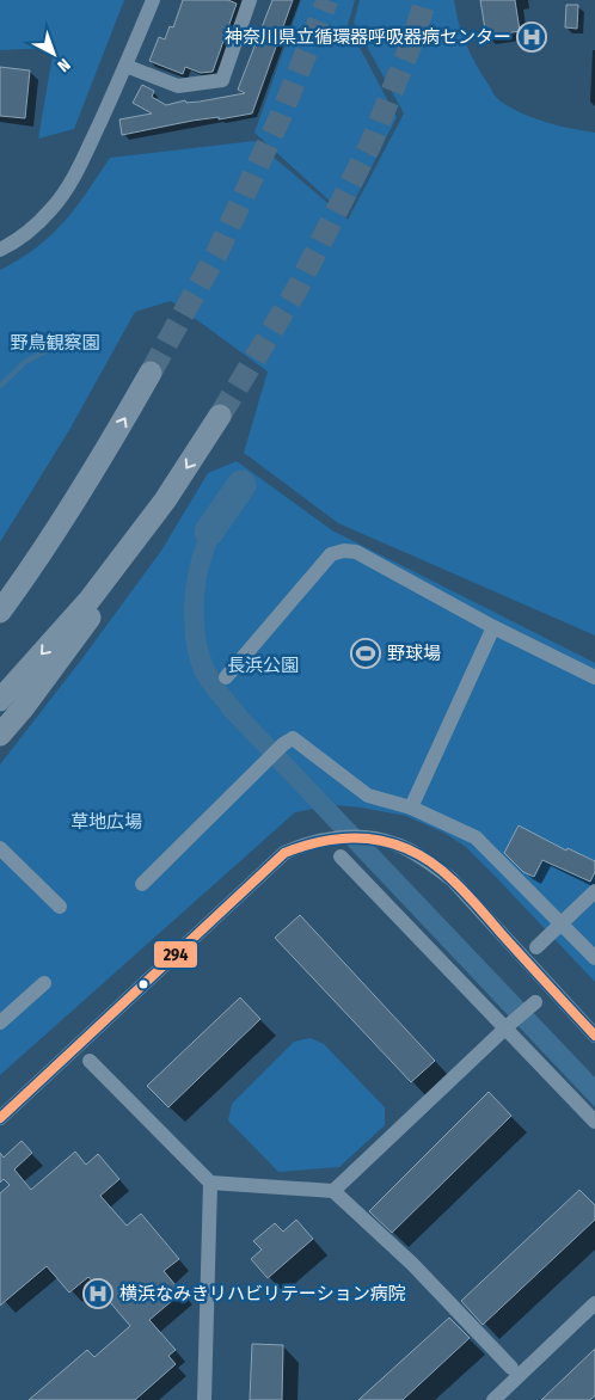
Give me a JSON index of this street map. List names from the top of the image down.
{
  "parks": ["野鳥観察園", "長浜公園", "草地広場"],
  "places": {
    "hospital": ["神奈川県立循環器呼吸器病センター", "横浜なみきリハビリテーション病院"],
    "sports": ["野球場"]
  },
  "lines": ["transit line 294"],
  "north": "bottom right"
}
